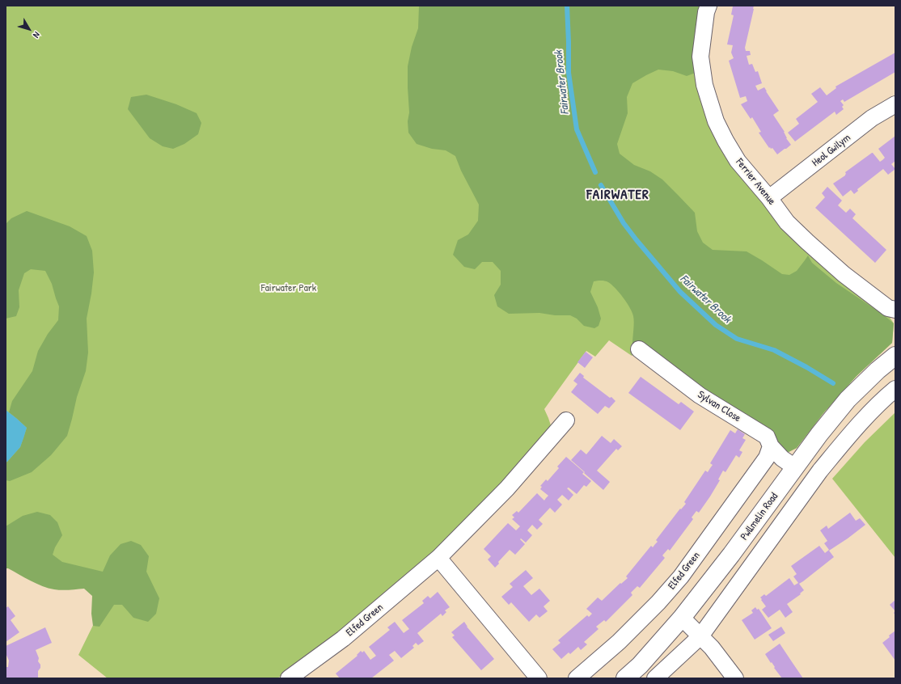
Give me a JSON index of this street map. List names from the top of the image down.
{
  "streets": {
    "street": [
      "Heol Gwilym",
      "Ferrier Avenue",
      "Sylvan Close",
      "Pwllmelin Road",
      "Elfed Green"
    ]
  },
  "crossings": [
    ["Heol Gwilym", "Ferrier Avenue"],
    ["Sylvan Close", "Pwllmelin Road"],
    ["Sylvan Close", "Elfed Green"]
  ],
  "districts": ["FAIRWATER"],
  "water": ["Fairwater Brook"],
  "parks": ["Fairwater Park"],
  "north": "bottom right"
}
